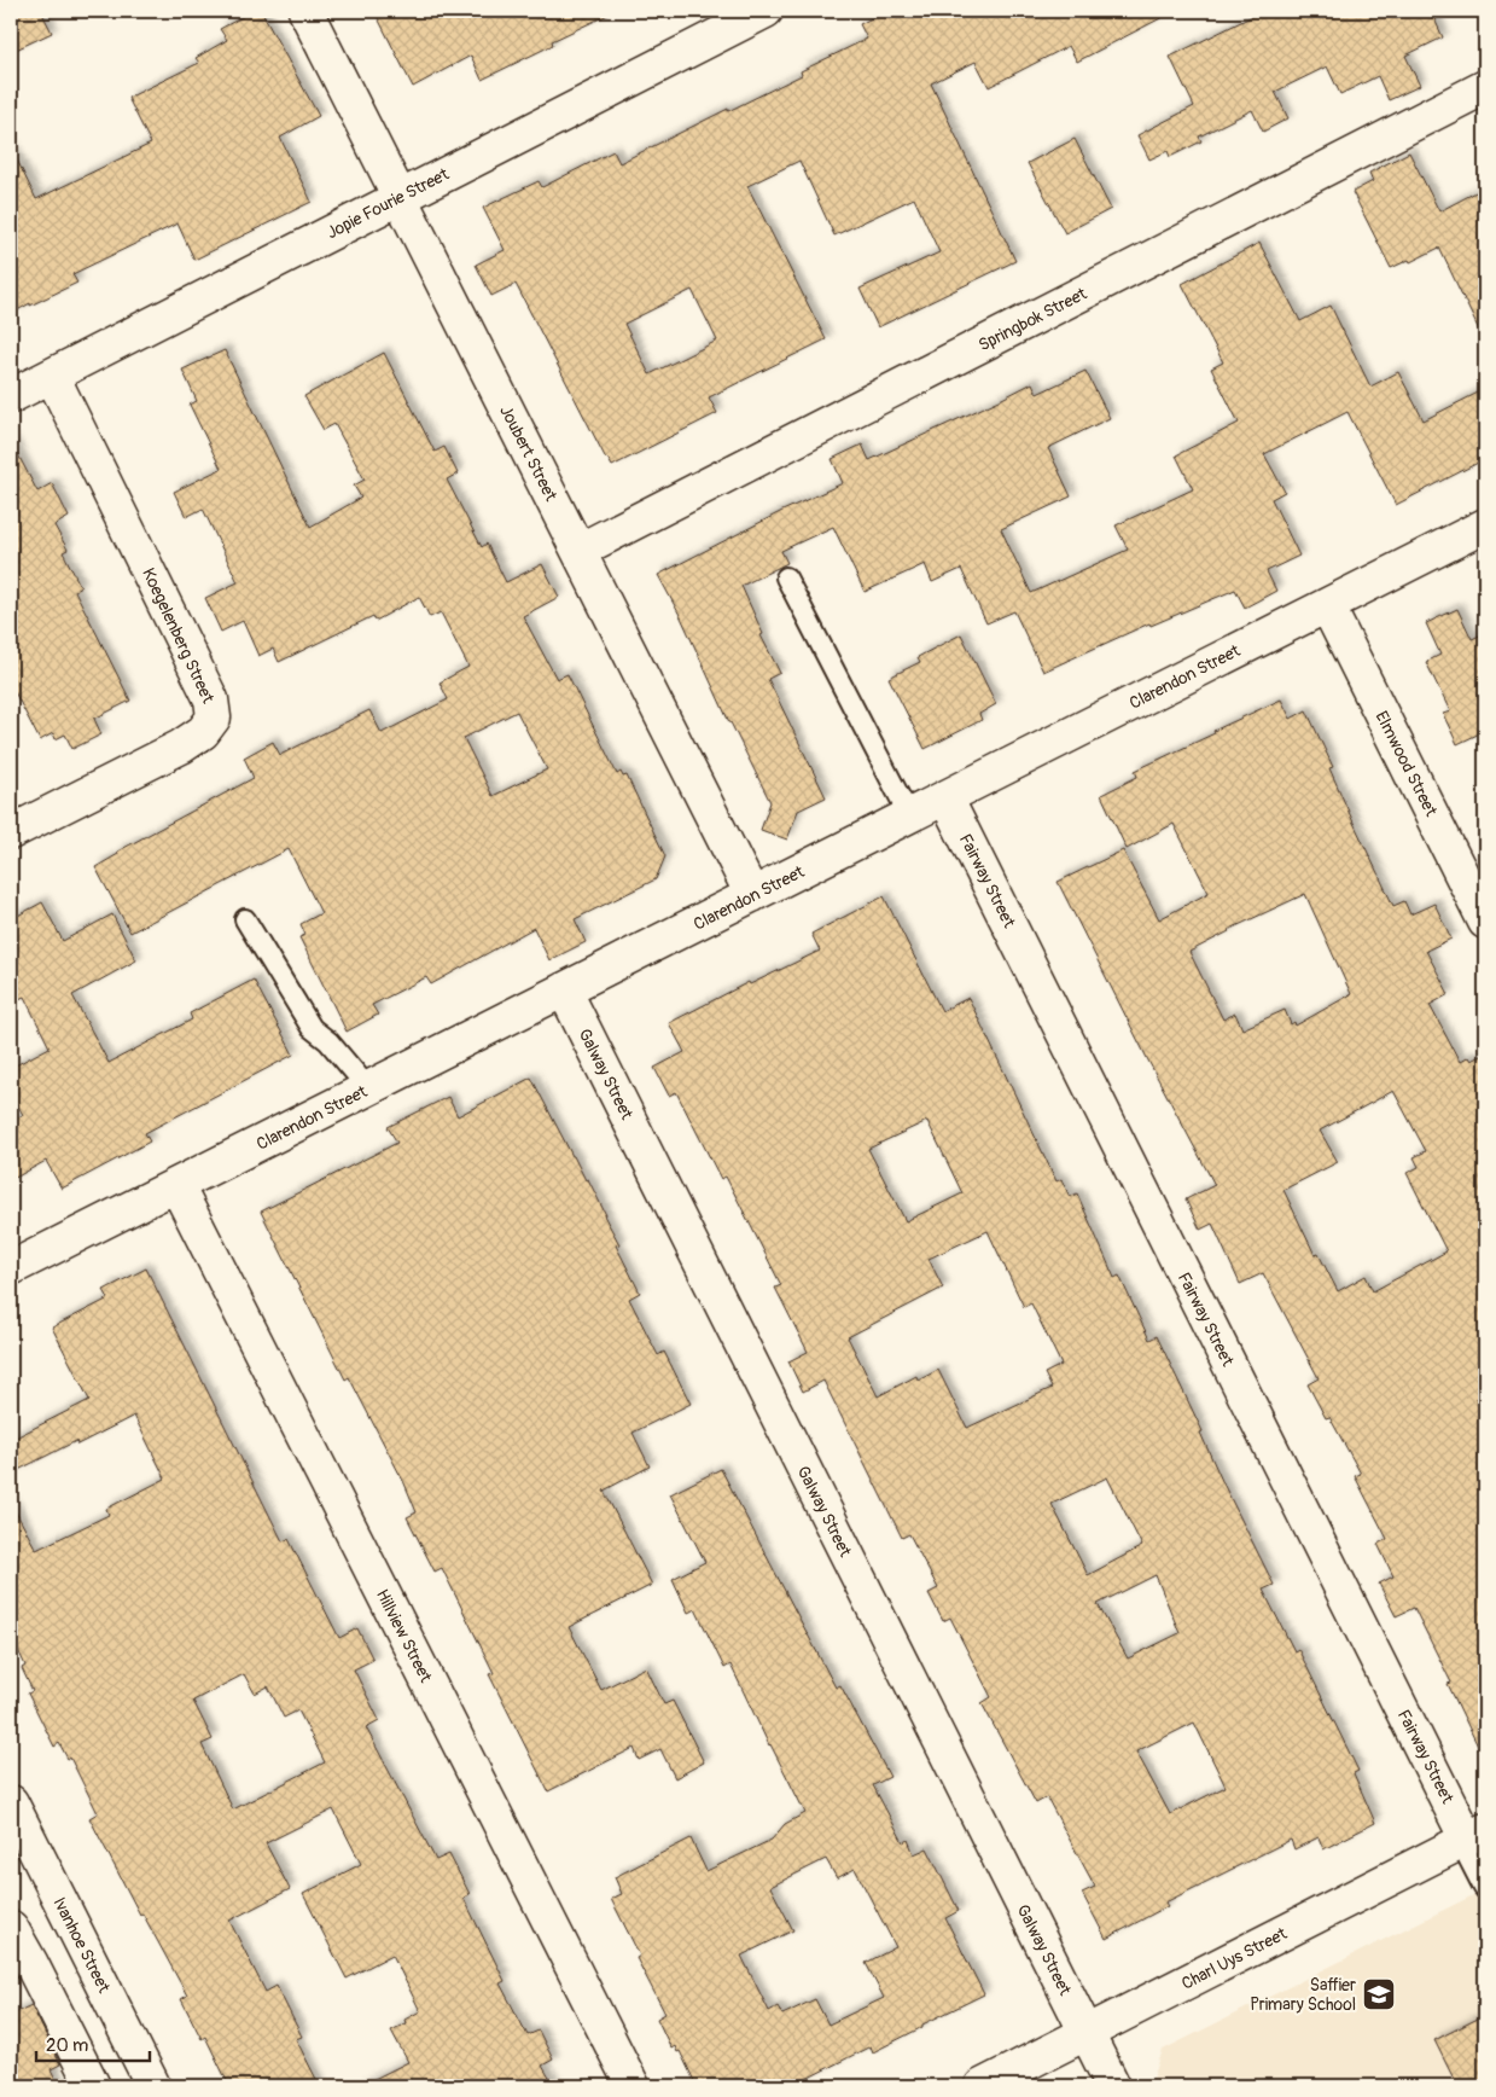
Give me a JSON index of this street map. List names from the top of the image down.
{
  "streets": {
    "street": [
      "Jopie Fourie Street",
      "Springbok Street",
      "Joubert Street",
      "Koegelenberg Street",
      "Clarendon Street",
      "Elmwood Street",
      "Fairway Street",
      "Galway Street",
      "Hillview Street",
      "Ivanhoe Street",
      "Charl Uys Street"
    ]
  },
  "crossings": [
    ["Jopie Fourie Street", "Joubert Street"],
    ["Jopie Fourie Street", "Koegelenberg Street"],
    ["Springbok Street", "Joubert Street"],
    ["Joubert Street", "Clarendon Street"],
    ["Clarendon Street", "Elmwood Street"],
    ["Clarendon Street", "Fairway Street"],
    ["Clarendon Street", "Galway Street"],
    ["Clarendon Street", "Hillview Street"],
    ["Fairway Street", "Charl Uys Street"],
    ["Galway Street", "Charl Uys Street"]
  ],
  "places": {
    "school or university": ["Saffier Primary School"]
  },
  "scale_bar": "20 m"
}
